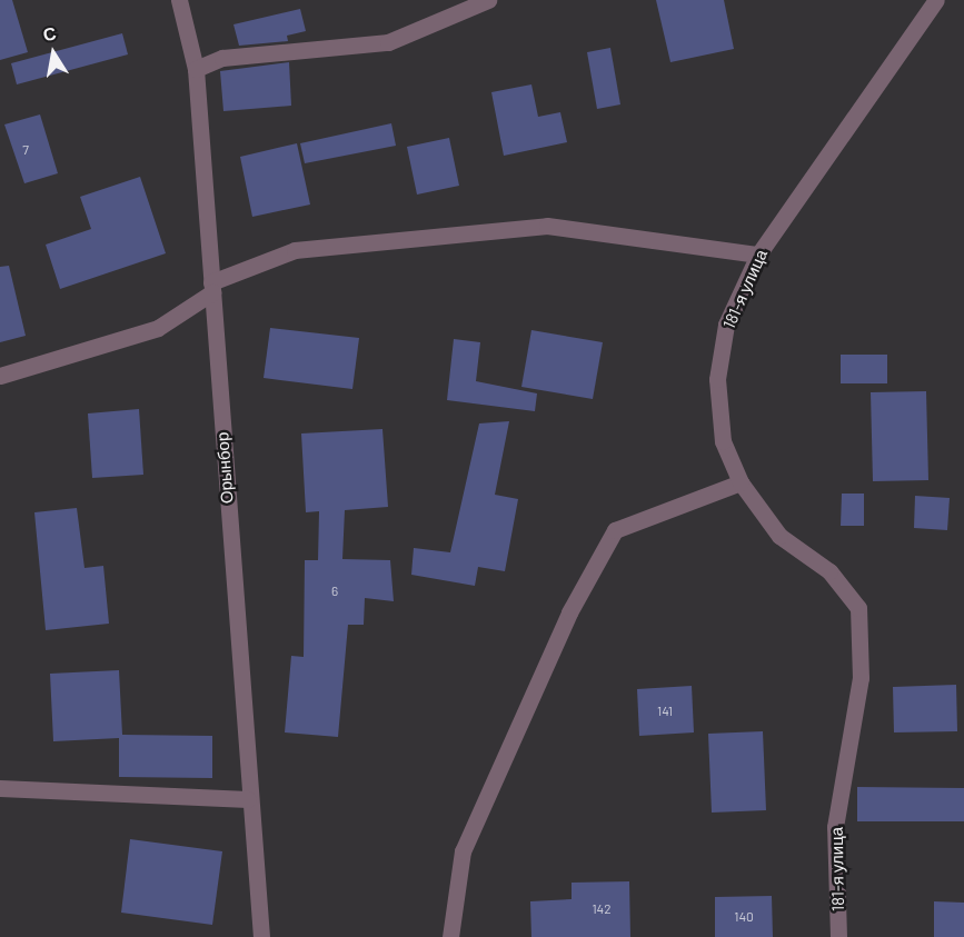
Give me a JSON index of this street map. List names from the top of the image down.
{
  "streets": {
    "street": ["181-я улица", "Орынбор"]
  },
  "house_numbers": [
    "7",
    "6",
    "141",
    "142",
    "140"
  ],
  "north": "top"
}
